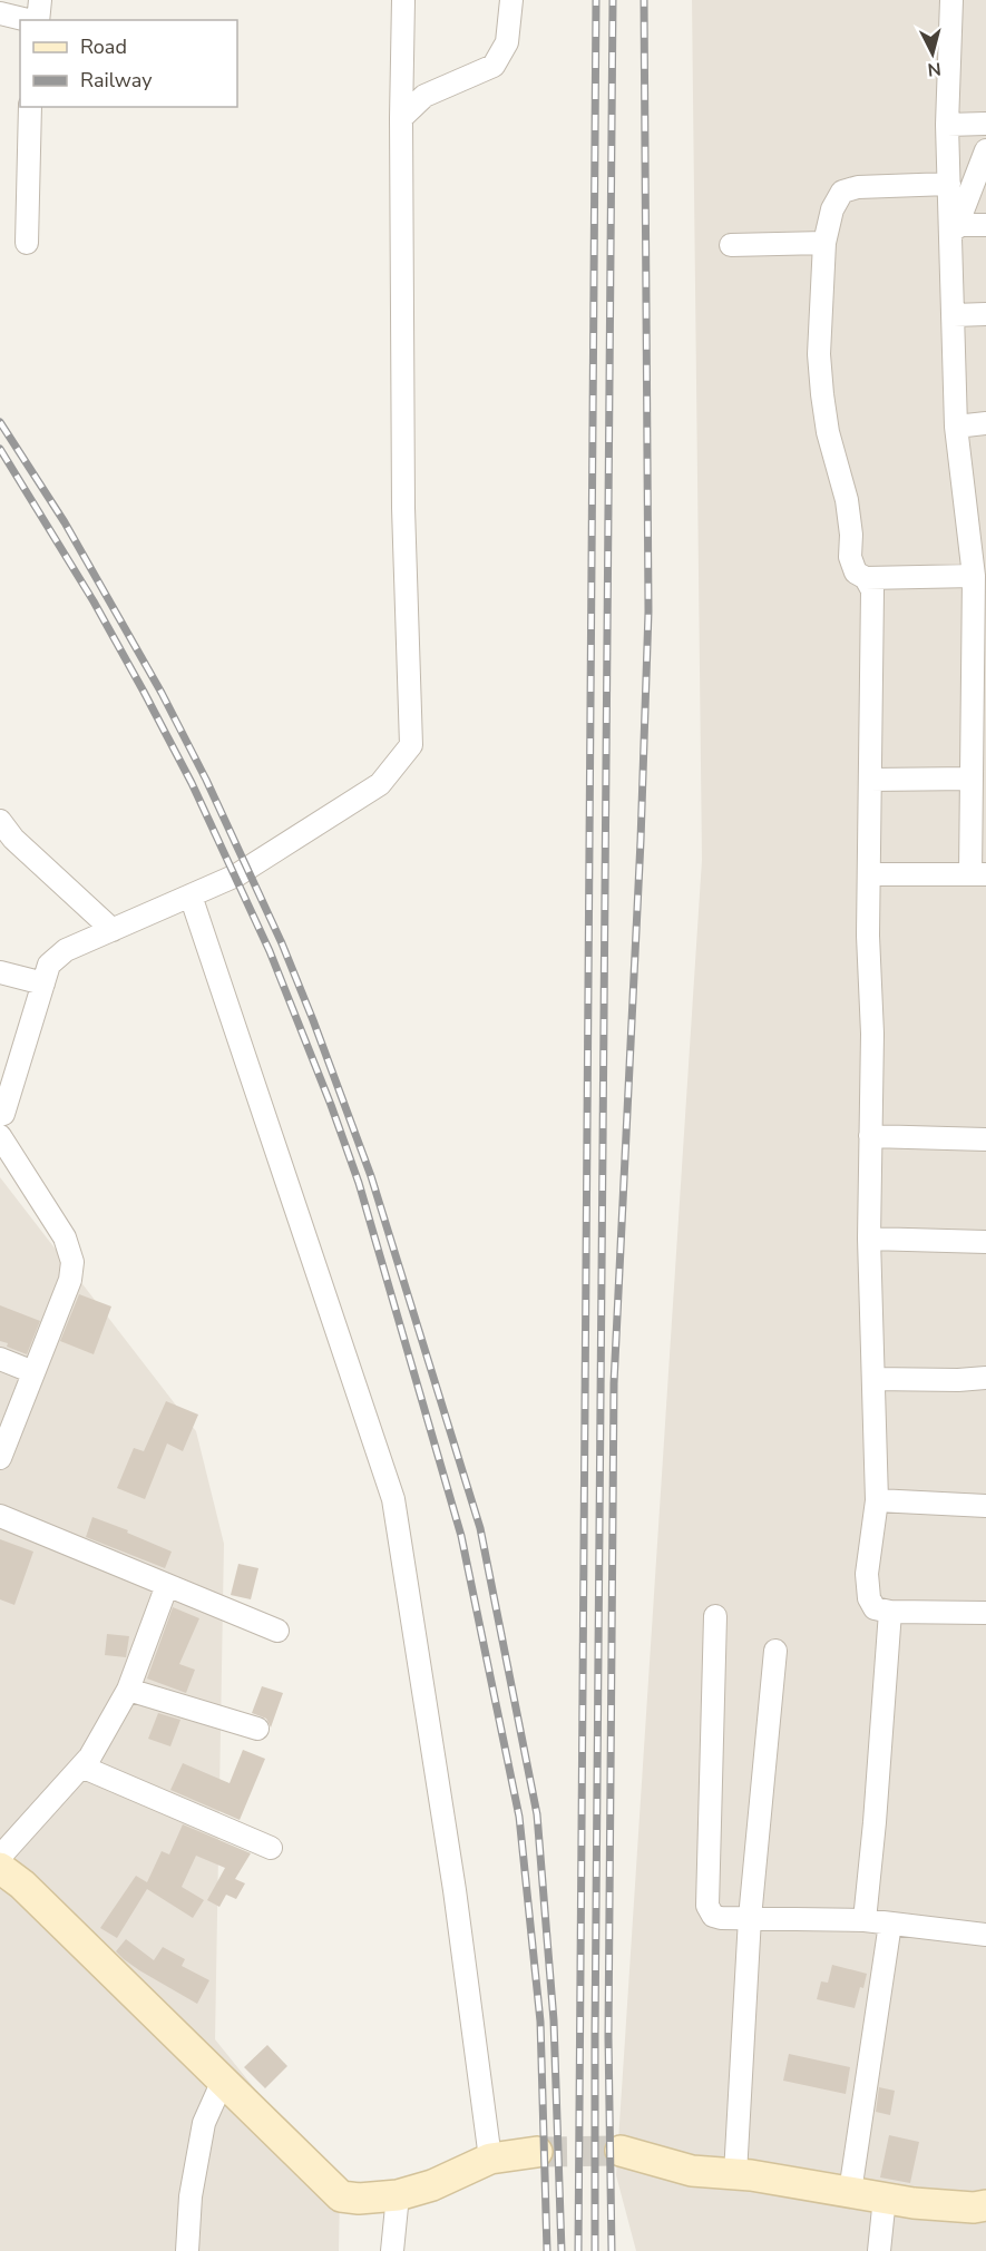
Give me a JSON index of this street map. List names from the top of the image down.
{
  "legend": ["Road", "Railway"],
  "north": "bottom"
}
